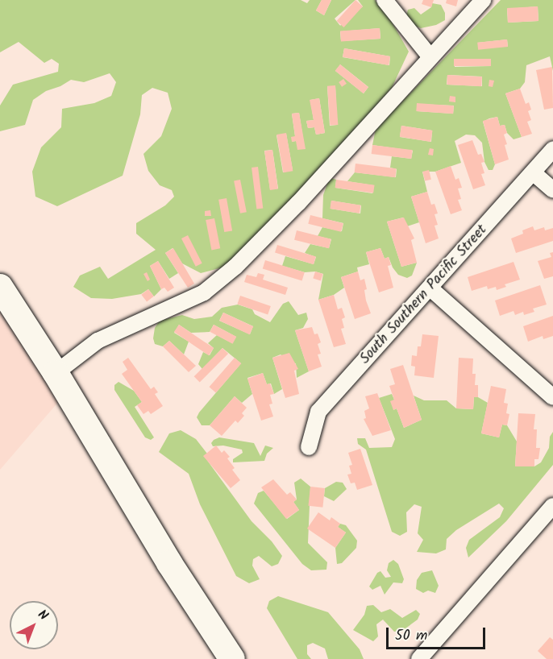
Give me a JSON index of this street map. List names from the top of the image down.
{
  "streets": {
    "street": ["South Southern Pacific Street"]
  },
  "scale_bar": "50 m",
  "north": "top right"
}
